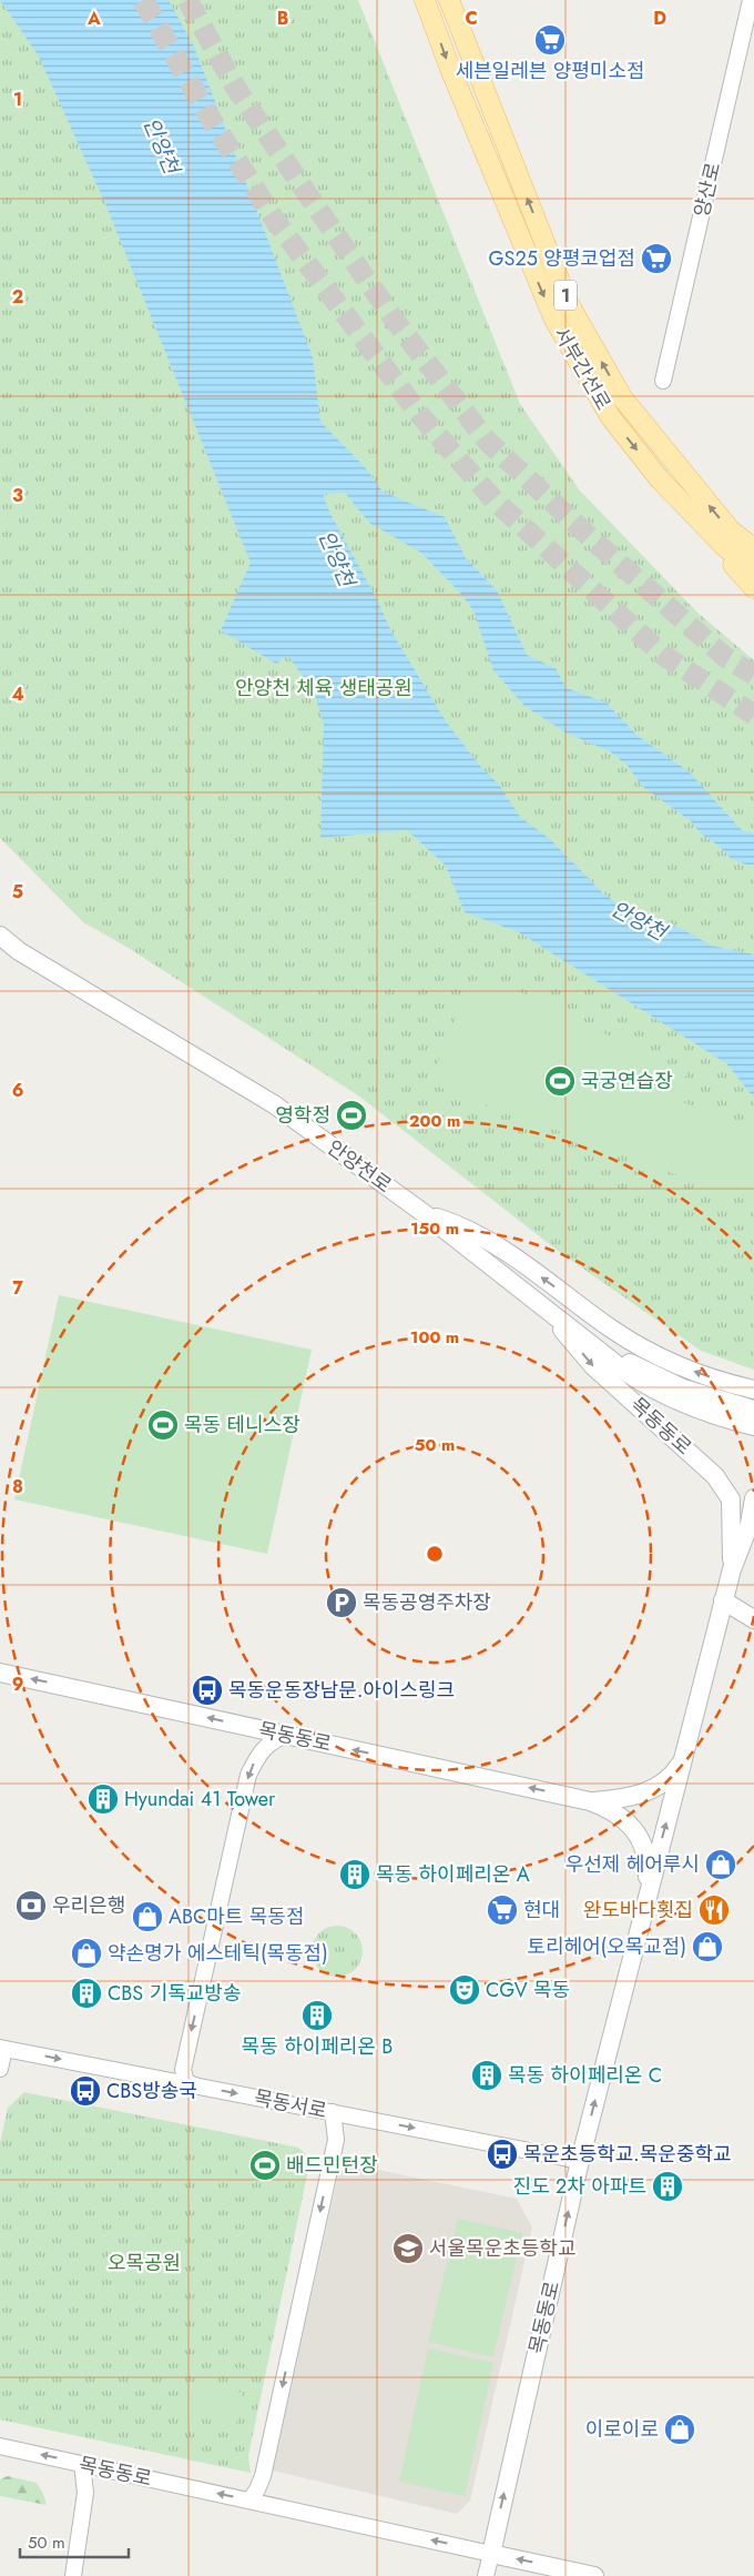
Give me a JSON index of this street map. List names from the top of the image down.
{
  "streets": {
    "main road": [
      "1",
      "서부간선로",
      "안양천로",
      "목동동로"
    ],
    "street": ["양산로", "목동서로"]
  },
  "crossings": [
    ["안양천로", "목동동로"],
    ["목동동로", "목동서로"]
  ],
  "one_way": ["목동서로"],
  "water": ["안양천"],
  "parks": ["안양천 체육 생태공원", "오목공원"],
  "places": {
    "supermarket": ["세븐일레븐 양평미소점", "GS25 양평코업점", "현대"],
    "sports": [
      "국궁연습장",
      "영학정",
      "목동 테니스장",
      "배드민턴장"
    ],
    "parking": ["목동공영주차장"],
    "bus stop": ["목동운동장남문.아이스링크", "CBS방송국", "목운초등학교.목운중학교"],
    "building": [
      "Hyundai 41 Tower",
      "목동 하이페리온 A",
      "CBS 기독교방송",
      "목동 하이페리온 B",
      "목동 하이페리온 C",
      "진도 2차 아파트"
    ],
    "shop": [
      "우선제 헤어루시",
      "ABC마트 목동점",
      "토리헤어(오목교점)",
      "약손명가 에스테틱(목동점)",
      "이로이로"
    ],
    "bank": ["우리은행"],
    "restaurant": ["완도바다횟집"],
    "theatre": ["CGV 목동"],
    "school or university": ["서울목운초등학교"]
  },
  "scale_bar": "50 m",
  "grid": {
    "columns": [
      "A",
      "B",
      "C",
      "D"
    ],
    "rows": [
      "1",
      "2",
      "3",
      "4",
      "5",
      "6",
      "7",
      "8",
      "9"
    ]
  },
  "rings": [
    "200 m",
    "150 m",
    "100 m",
    "50 m"
  ]
}
